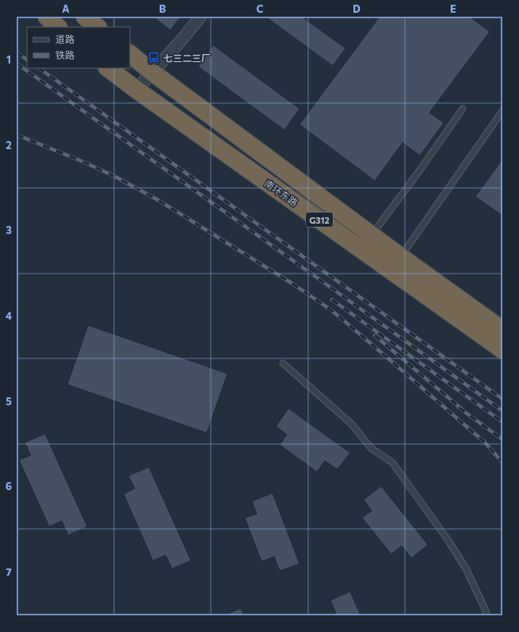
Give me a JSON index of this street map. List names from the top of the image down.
{
  "streets": {
    "highway": ["南环东路", "G312"]
  },
  "places": {
    "bus stop": ["七三二三厂"]
  },
  "legend": ["道路", "铁路"],
  "grid": {
    "columns": [
      "A",
      "B",
      "C",
      "D",
      "E"
    ],
    "rows": [
      "1",
      "2",
      "3",
      "4",
      "5",
      "6",
      "7"
    ]
  }
}
